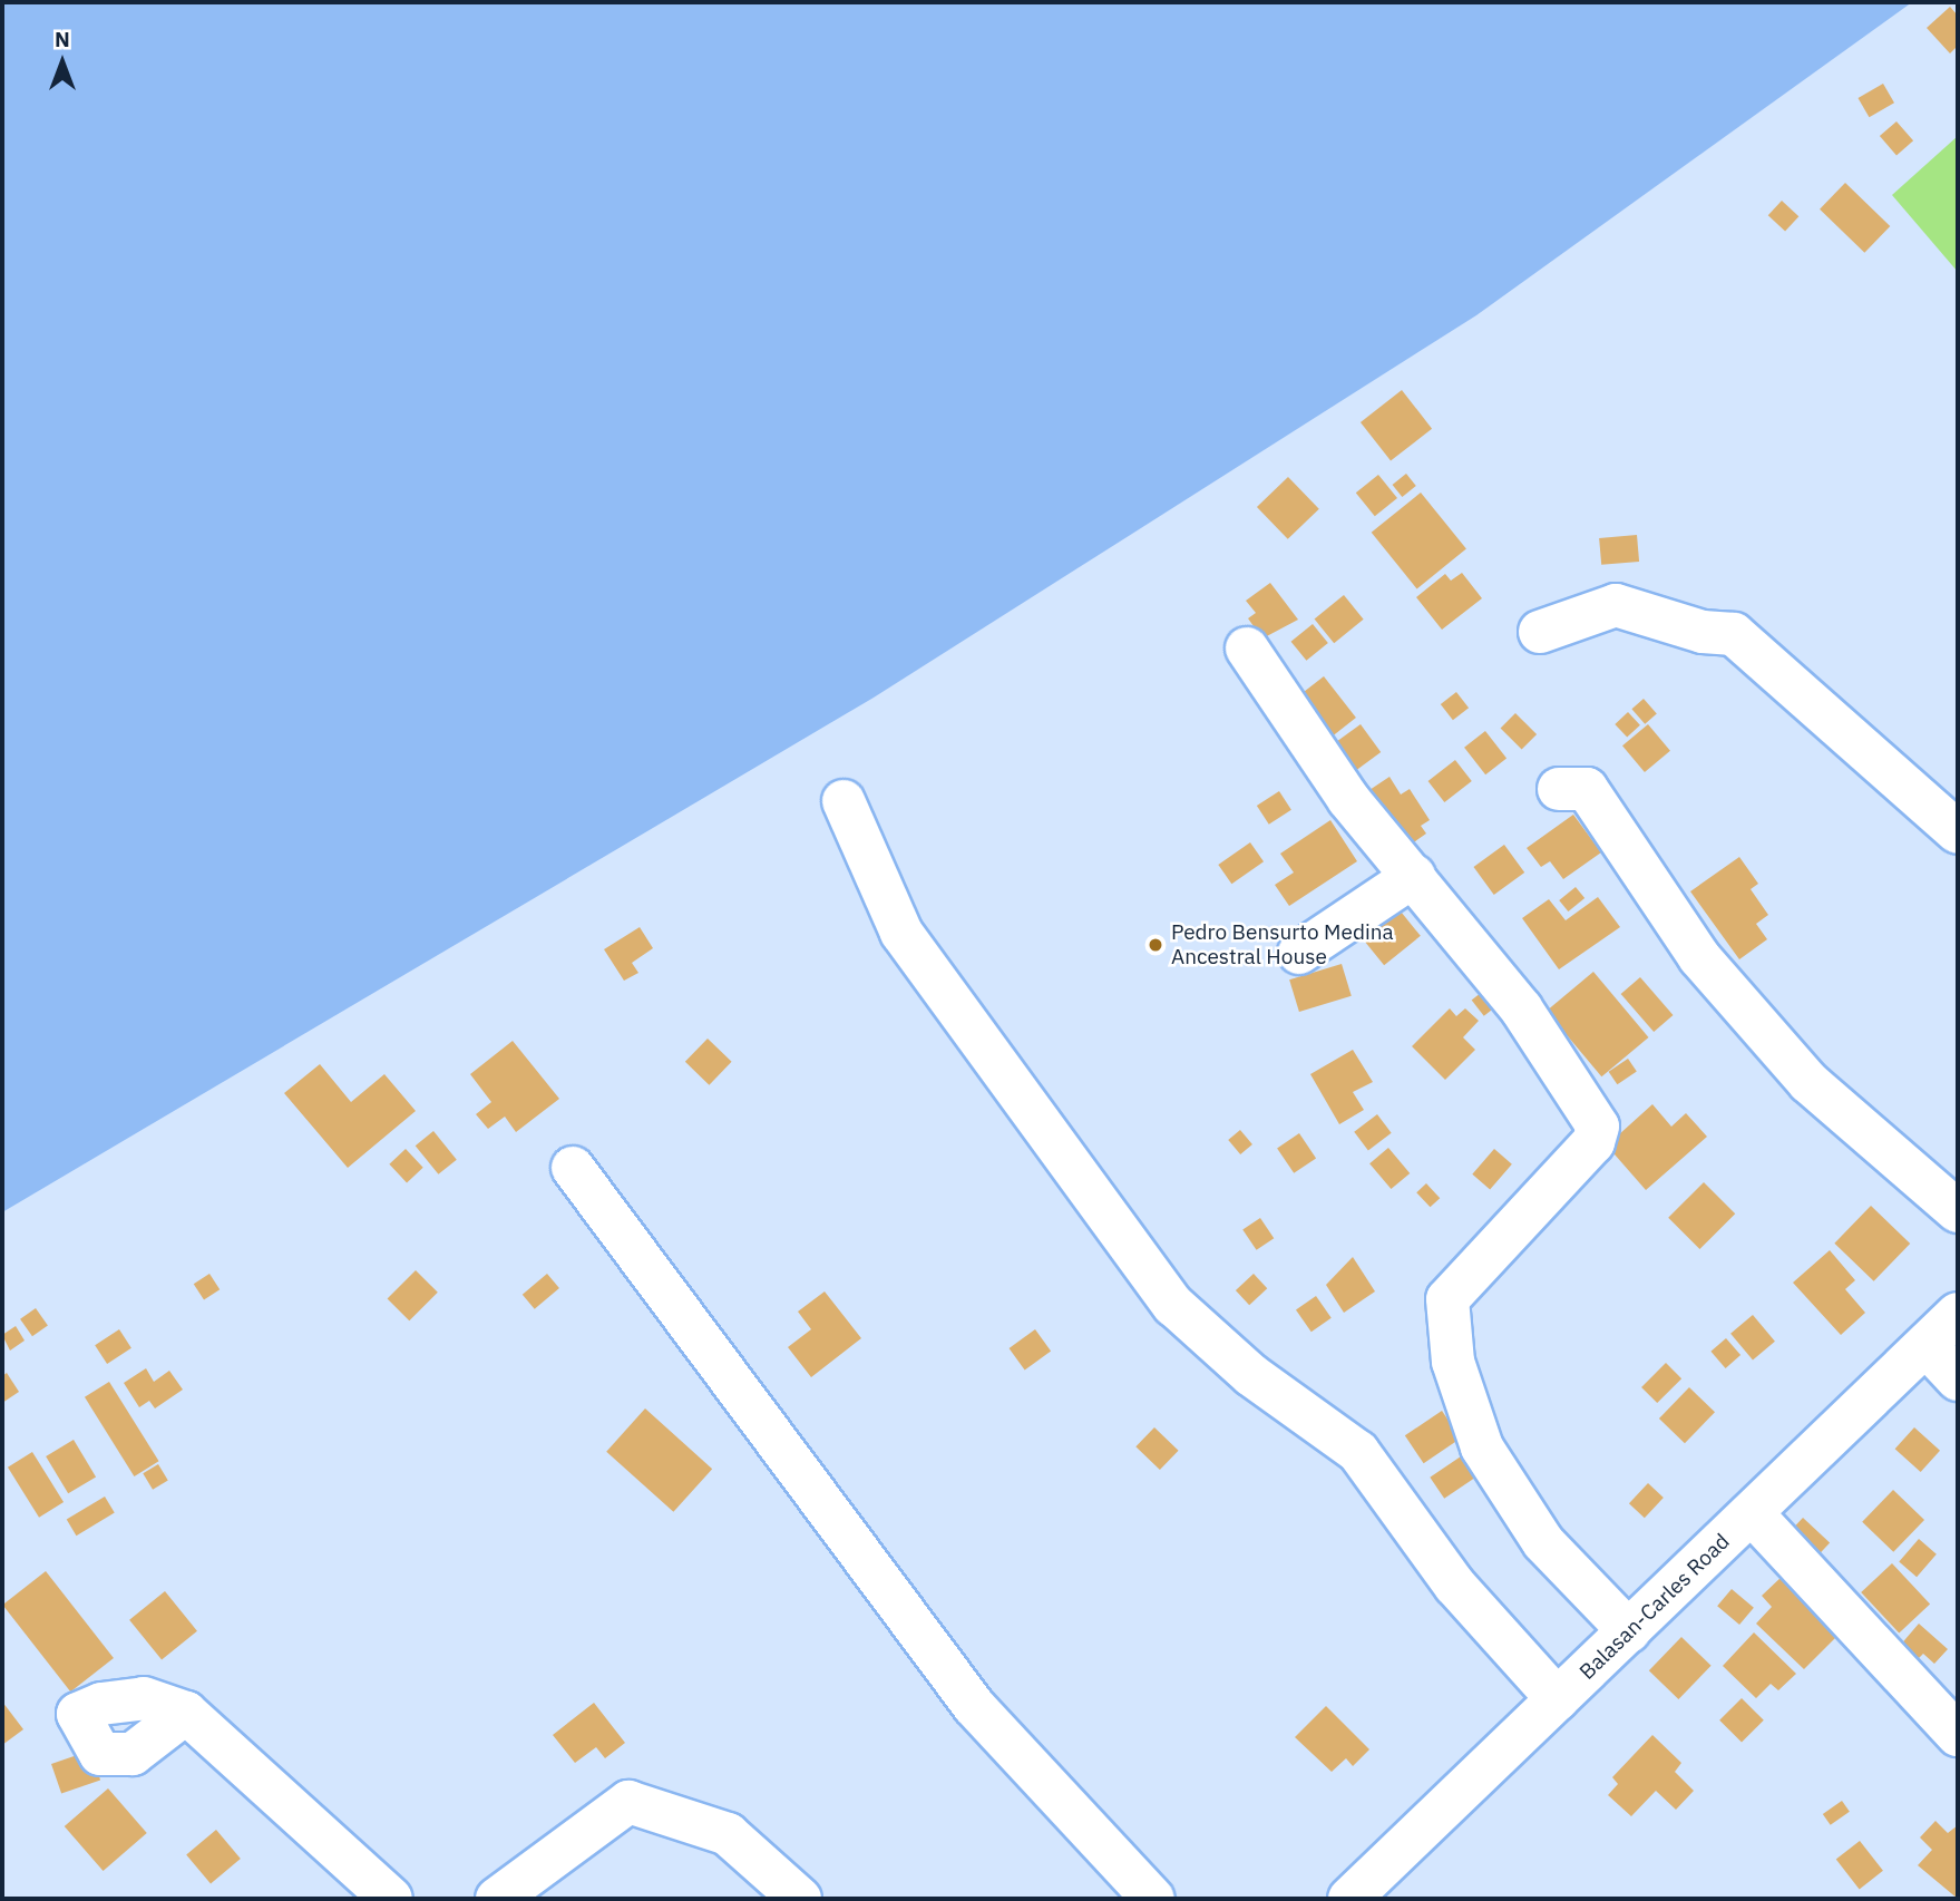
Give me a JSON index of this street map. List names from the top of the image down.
{
  "streets": {
    "street": ["Balasan-Carles Road"]
  },
  "places": ["Pedro Bensurto Medina Ancestral House"],
  "north": "top"
}
